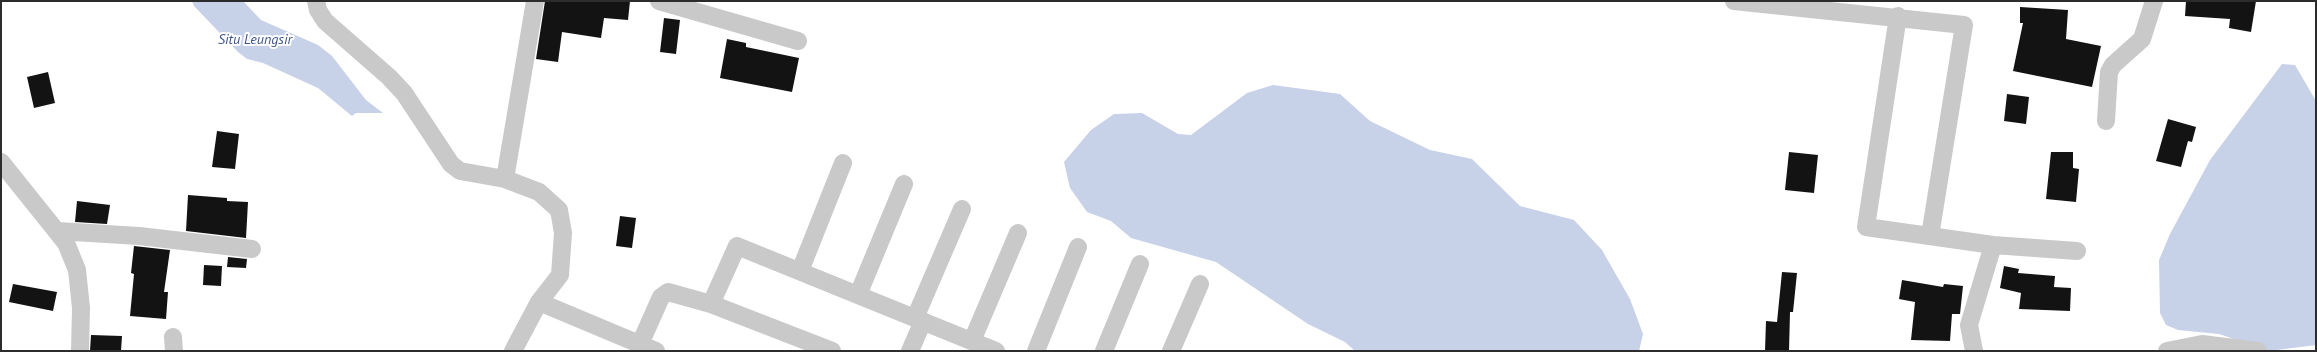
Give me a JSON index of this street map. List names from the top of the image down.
{
  "water": ["Situ Leungsir"]
}
